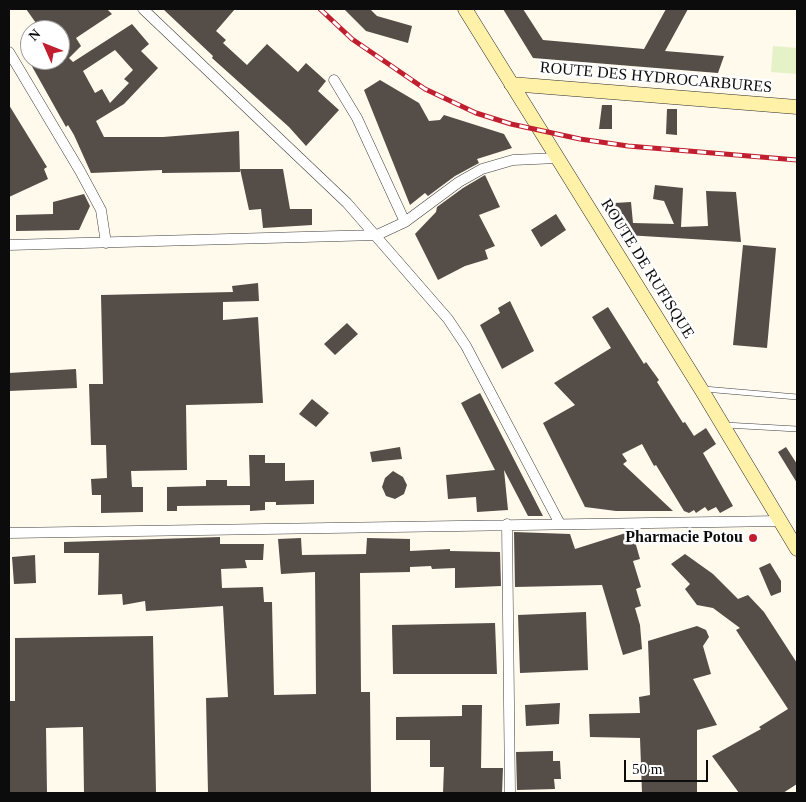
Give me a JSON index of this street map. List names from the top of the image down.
{
  "streets": {
    "main road": ["ROUTE DES HYDROCARBURES", "ROUTE DE RUFISQUE"]
  },
  "crossings": [
    ["ROUTE DES HYDROCARBURES", "ROUTE DE RUFISQUE"]
  ],
  "places": ["Pharmacie Potou"],
  "scale_bar": "50 m",
  "north": "top left"
}
